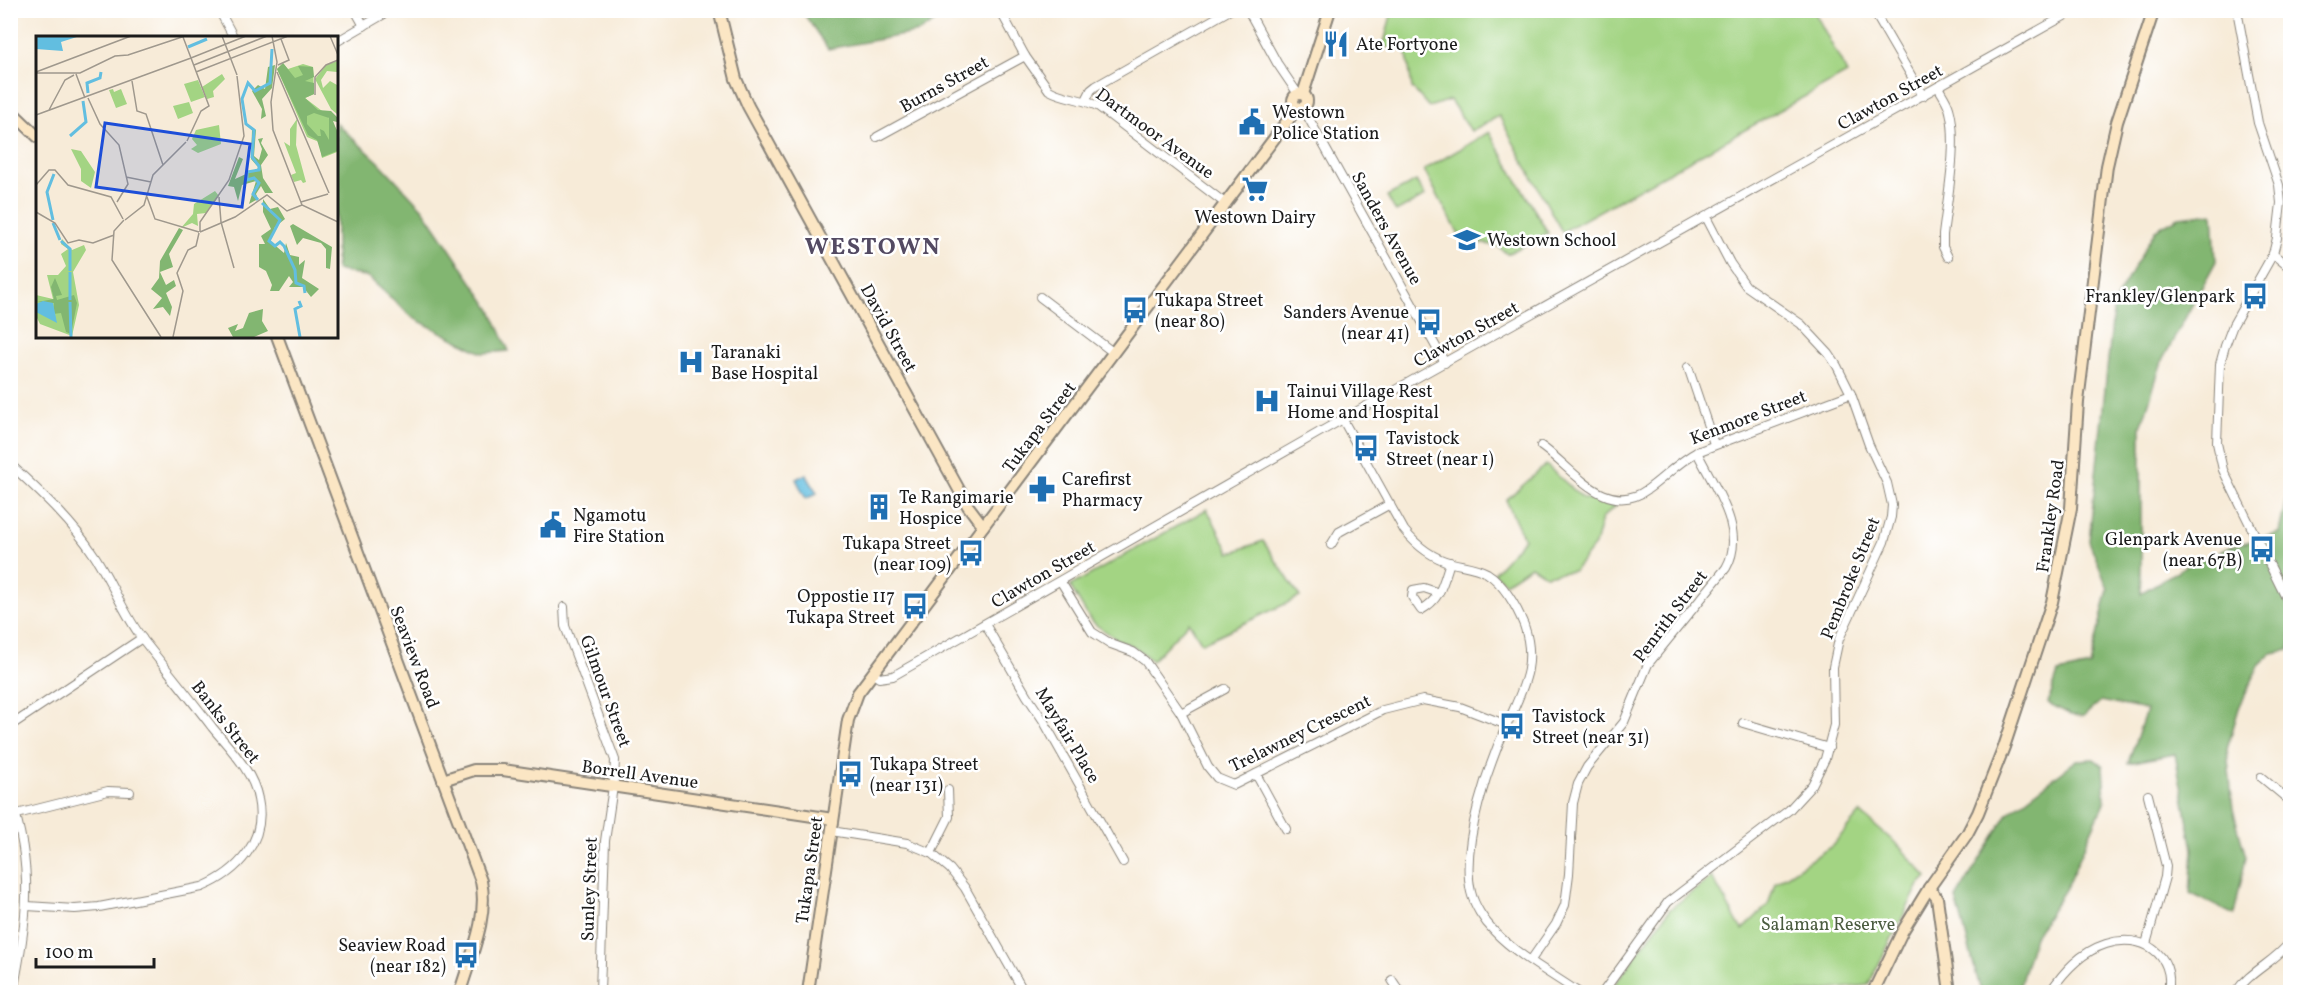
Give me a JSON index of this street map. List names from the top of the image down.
{
  "streets": {
    "street": [
      "Burns Street",
      "Clawton Street",
      "Dartmoor Avenue",
      "Sanders Avenue",
      "David Street",
      "Kenmore Street",
      "Tukapa Street",
      "Frankley Road",
      "Pembroke Street",
      "Penrith Street",
      "Seaview Road",
      "Gilmour Street",
      "Banks Street",
      "Trelawney Crescent",
      "Mayfair Place",
      "Borrell Avenue",
      "Sunley Street"
    ]
  },
  "crossings": [
    ["Burns Street", "Dartmoor Avenue"],
    ["Clawton Street", "Sanders Avenue"],
    ["Clawton Street", "Tukapa Street"],
    ["Clawton Street", "Pembroke Street"],
    ["Clawton Street", "Trelawney Crescent"],
    ["Clawton Street", "Mayfair Place"],
    ["Dartmoor Avenue", "Tukapa Street"],
    ["Sanders Avenue", "Tukapa Street"],
    ["David Street", "Tukapa Street"],
    ["Kenmore Street", "Pembroke Street"],
    ["Kenmore Street", "Penrith Street"],
    ["Tukapa Street", "Borrell Avenue"],
    ["Seaview Road", "Borrell Avenue"],
    ["Gilmour Street", "Borrell Avenue"],
    ["Gilmour Street", "Sunley Street"],
    ["Borrell Avenue", "Sunley Street"]
  ],
  "districts": ["WESTOWN"],
  "parks": ["Salaman Reserve"],
  "places": {
    "restaurant": ["Ate Fortyone"],
    "public building": ["Westown Police Station", "Ngamotu Fire Station"],
    "supermarket": ["Westown Dairy"],
    "school or university": ["Westown School"],
    "bus stop": [
      "Frankley/Glenpark",
      "Tukapa Street (near 80)",
      "Sanders Avenue (near 41)",
      "Tavistock Street (near 1)",
      "Glenpark Avenue (near 67B)",
      "Tukapa Street (near 109)",
      "Oppostie 117 Tukapa Street",
      "Tavistock Street (near 31)",
      "Tukapa Street (near 131)",
      "Seaview Road (near 182)"
    ],
    "hospital": ["Taranaki Base Hospital", "Tainui Village Rest Home and Hospital"],
    "pharmacy": ["Carefirst Pharmacy"],
    "building": ["Te Rangimarie Hospice"]
  },
  "scale_bar": "100 m"
}
